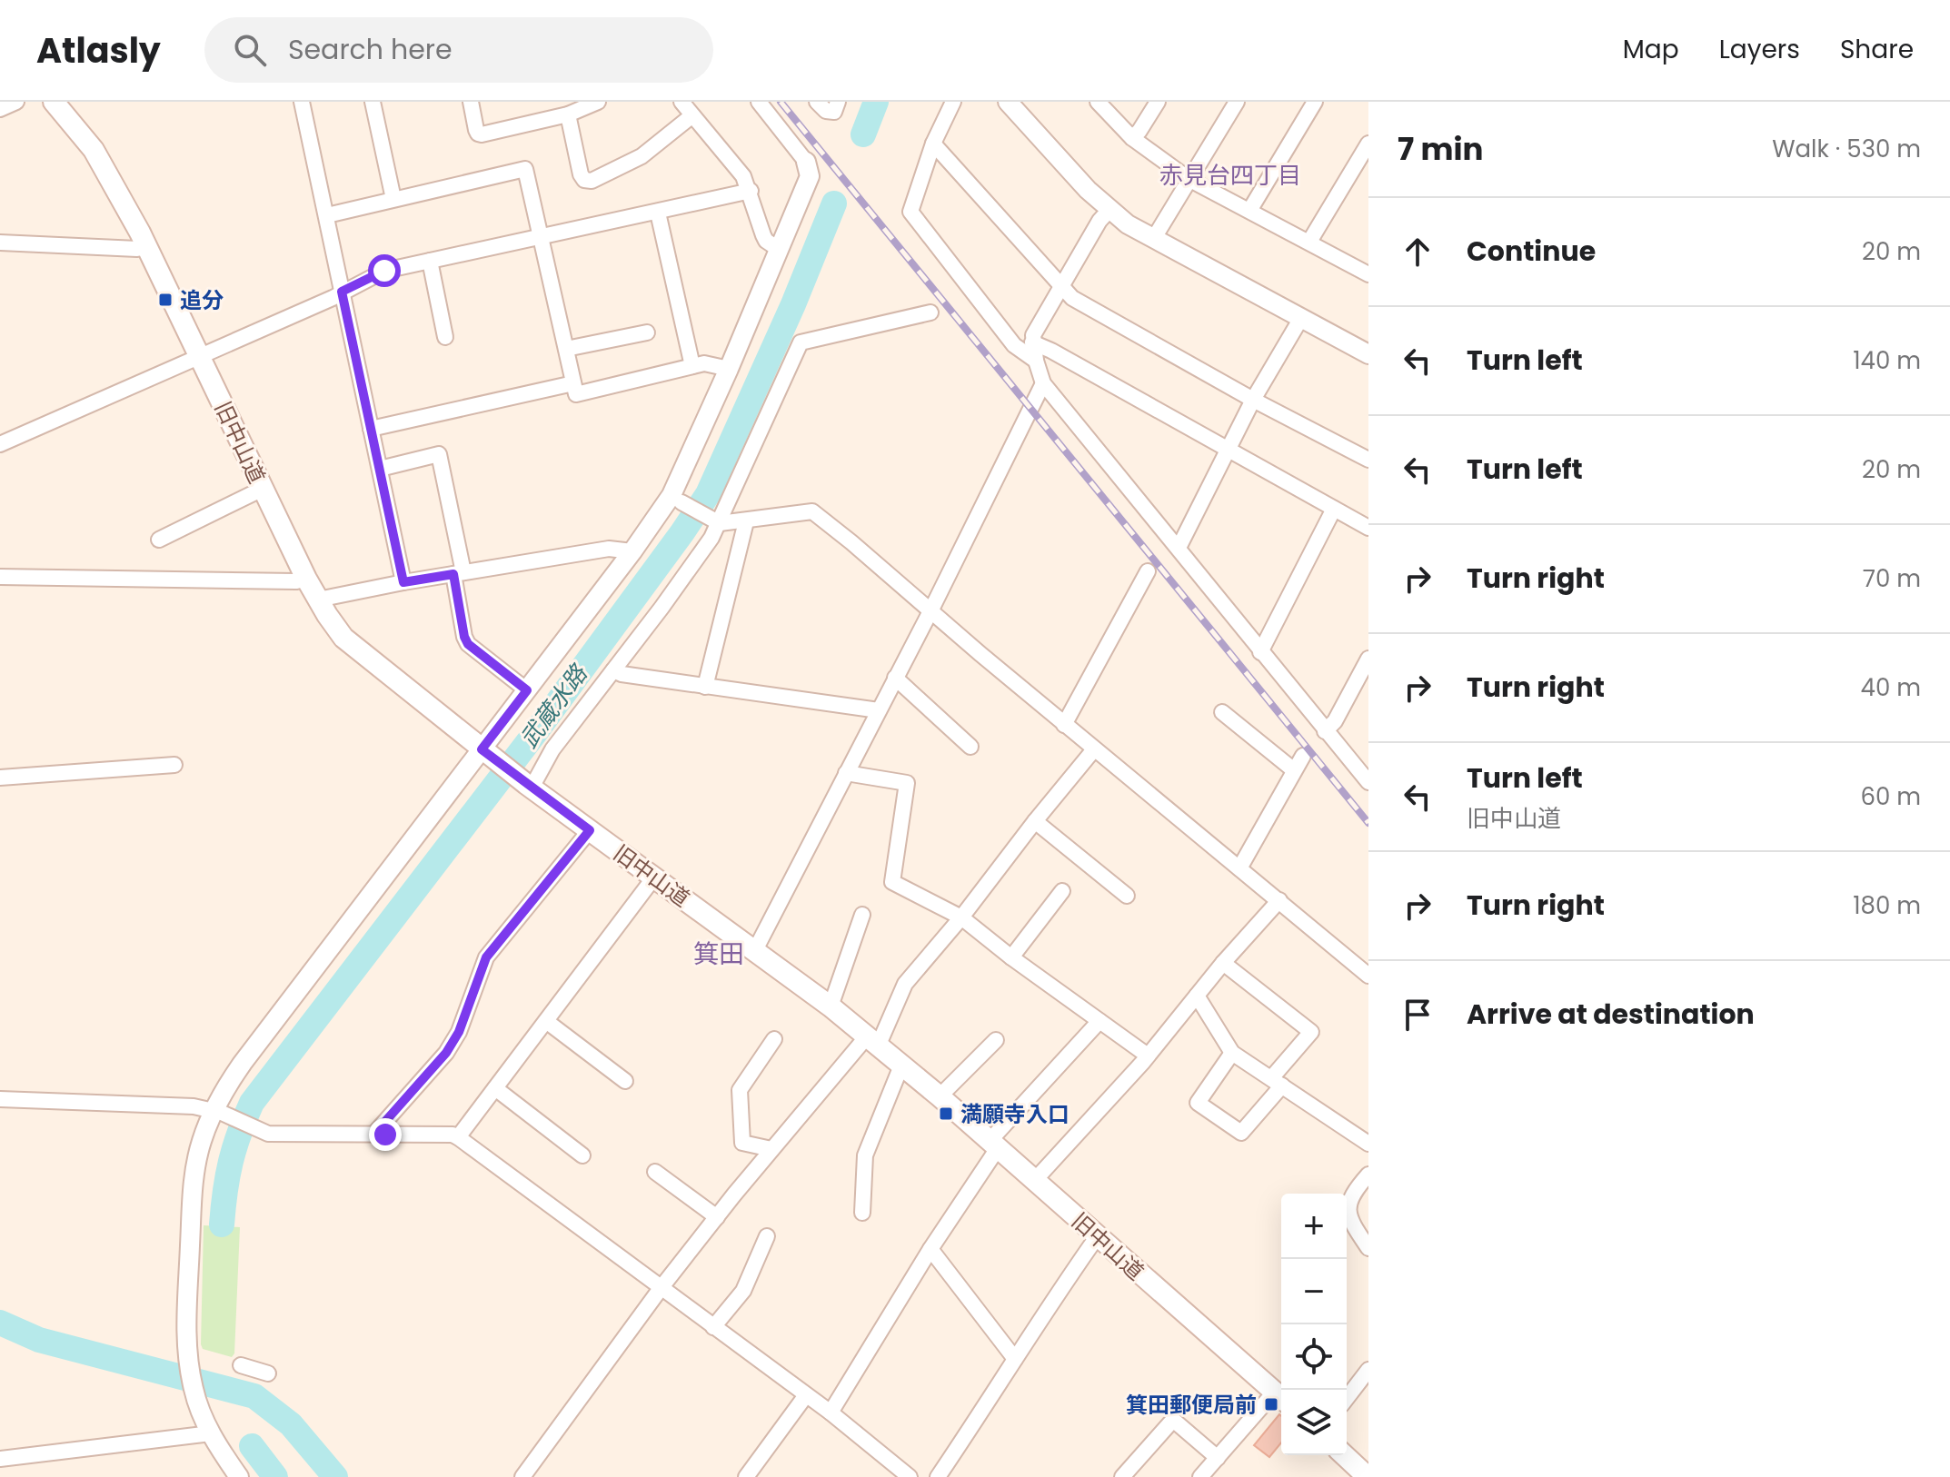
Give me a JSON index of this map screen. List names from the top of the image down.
{
  "streets": {
    "main road": ["旧中山道"]
  },
  "districts": ["赤見台四丁目", "箕田"],
  "water": ["武蔵水路"],
  "places": {
    "transit": ["追分", "満願寺入口", "箕田郵便局前"]
  },
  "page": {
    "header": "Atlasly",
    "search": "Search here",
    "nav": ["Map", "Layers", "Share"],
    "heading": ["7 min", "Walk · 530 m"],
    "list": [
      ["Continue", "20 m"],
      ["Turn left", "140 m"],
      ["Turn left", "20 m"],
      ["Turn right", "70 m"],
      ["Turn right", "40 m"],
      ["Turn left", "旧中山道", "60 m"],
      ["Turn right", "180 m"],
      "Arrive at destination"
    ],
    "map_buttons": ["+", "−"]
  }
}
